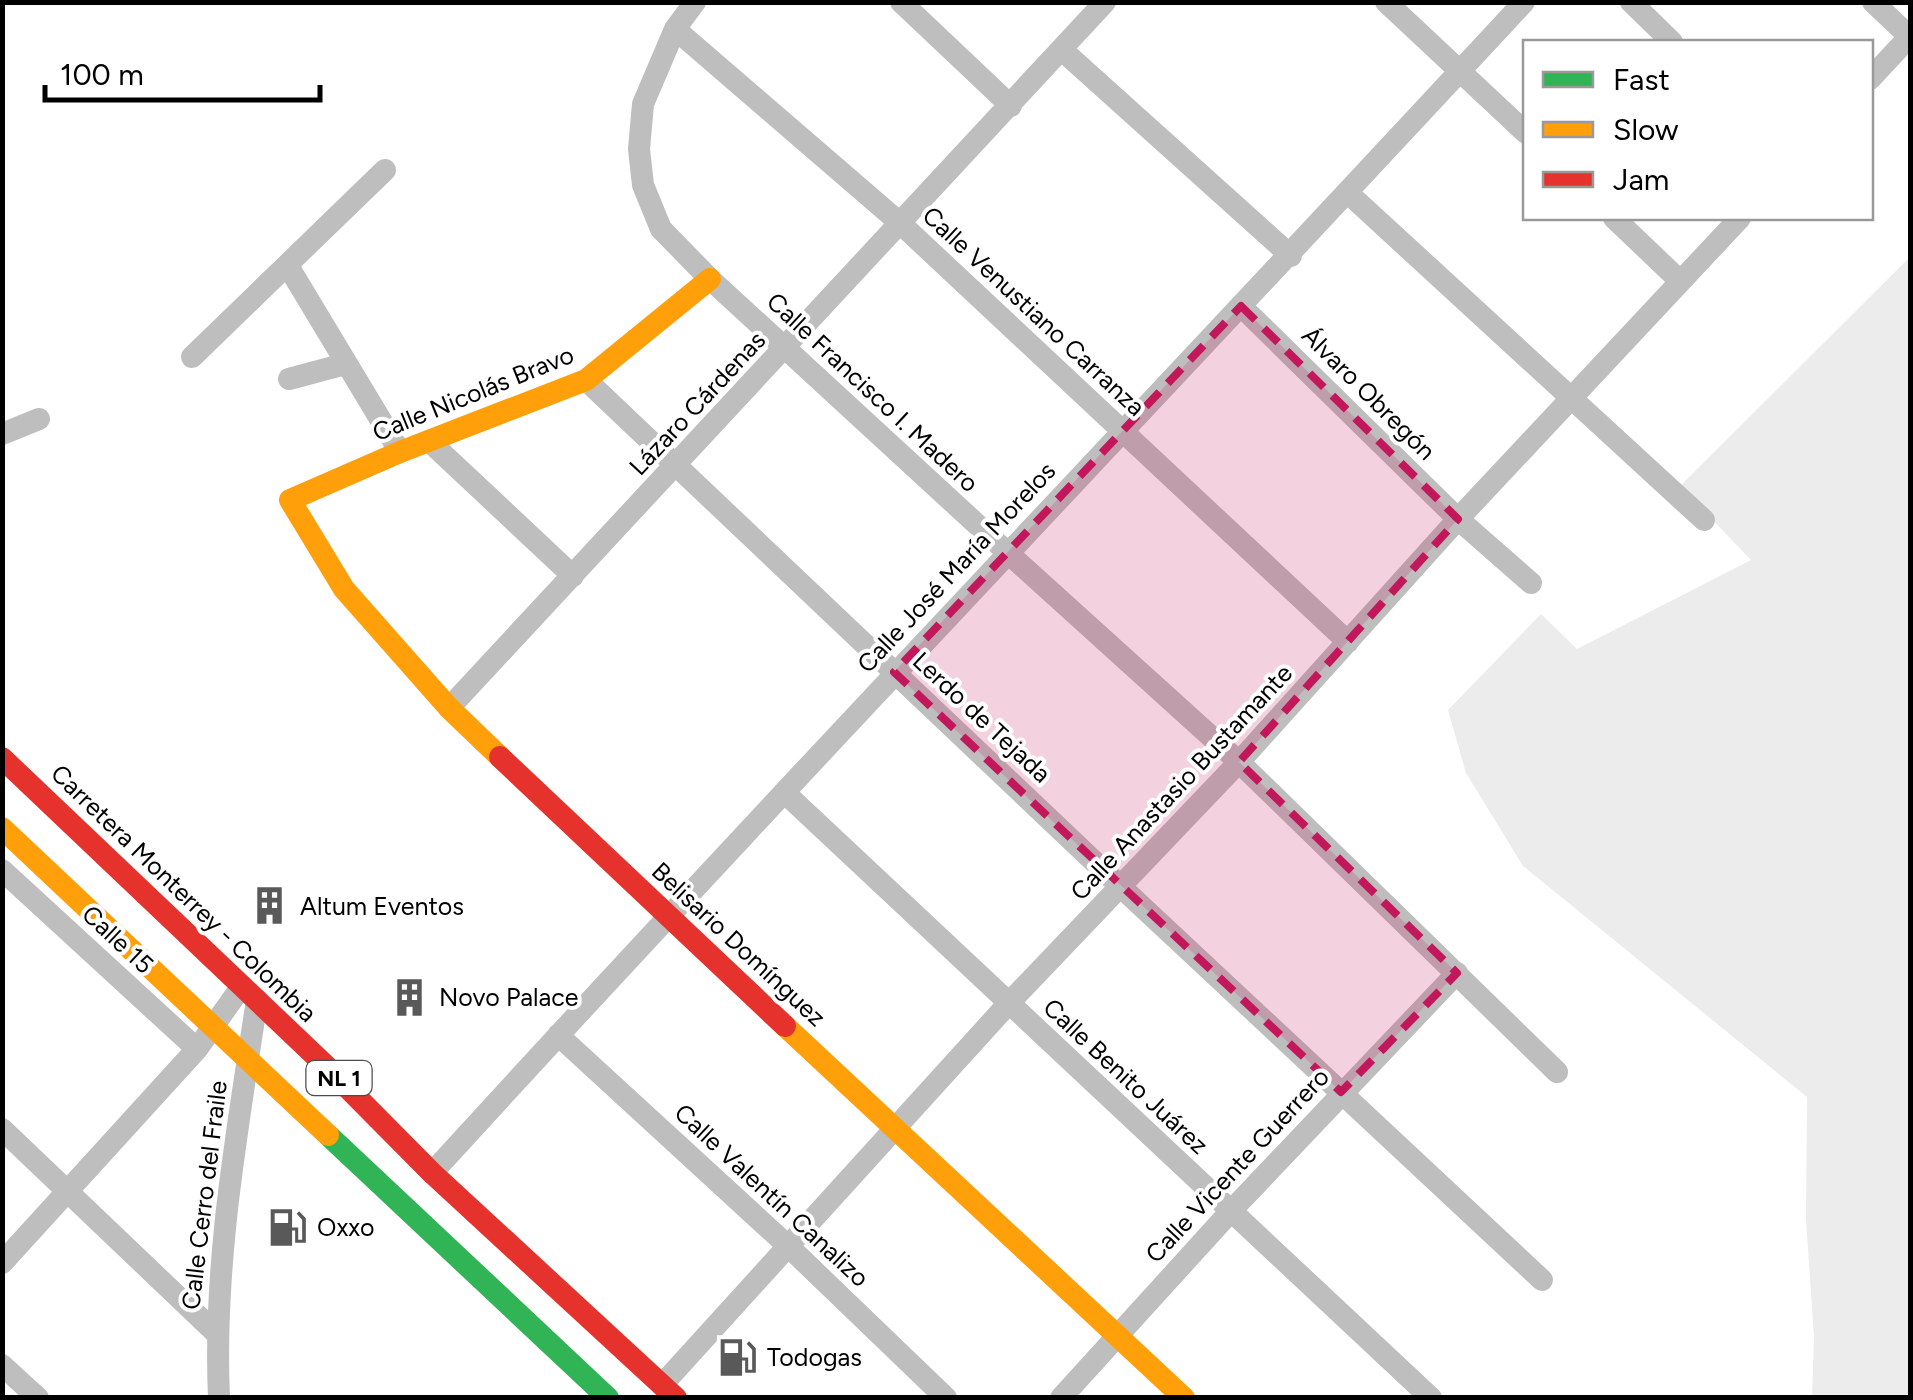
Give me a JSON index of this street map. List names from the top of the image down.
{
  "streets": {
    "street": [
      "Calle Venustiano Carranza",
      "Calle Francisco I. Madero",
      "Calle Nicolás Bravo",
      "Álvaro Obregón",
      "Lázaro Cárdenas",
      "Calle José María Morelos",
      "Lerdo de Tejada",
      "Calle Anastasio Bustamante",
      "Carretera Monterrey - Colombia",
      "Calle 15",
      "Belisario Domínguez",
      "Calle Benito Juárez",
      "NL 1",
      "Calle Vicente Guerrero",
      "Calle Cerro del Fraile",
      "Calle Valentín Canalizo"
    ]
  },
  "crossings": [
    ["Calle Venustiano Carranza", "Calle Francisco I. Madero"],
    ["Calle Venustiano Carranza", "Lázaro Cárdenas"],
    ["Calle Venustiano Carranza", "Calle José María Morelos"],
    ["Calle Venustiano Carranza", "Calle Anastasio Bustamante"],
    ["Calle Francisco I. Madero", "Calle Nicolás Bravo"],
    ["Calle Francisco I. Madero", "Lázaro Cárdenas"],
    ["Calle Francisco I. Madero", "Calle José María Morelos"],
    ["Calle Francisco I. Madero", "Calle Anastasio Bustamante"],
    ["Calle Francisco I. Madero", "Calle Vicente Guerrero"],
    ["Calle Nicolás Bravo", "Lerdo de Tejada"],
    ["Calle Nicolás Bravo", "Belisario Domínguez"],
    ["Álvaro Obregón", "Calle José María Morelos"],
    ["Álvaro Obregón", "Calle Anastasio Bustamante"],
    ["Lázaro Cárdenas", "Lerdo de Tejada"],
    ["Lázaro Cárdenas", "Belisario Domínguez"],
    ["Calle José María Morelos", "Lerdo de Tejada"],
    ["Calle José María Morelos", "Carretera Monterrey - Colombia"],
    ["Calle José María Morelos", "Belisario Domínguez"],
    ["Calle José María Morelos", "Calle Benito Juárez"],
    ["Calle José María Morelos", "Calle Valentín Canalizo"],
    ["Lerdo de Tejada", "Calle Anastasio Bustamante"],
    ["Lerdo de Tejada", "Calle Vicente Guerrero"],
    ["Calle Anastasio Bustamante", "Carretera Monterrey - Colombia"],
    ["Calle Anastasio Bustamante", "Belisario Domínguez"],
    ["Calle Anastasio Bustamante", "Calle Benito Juárez"],
    ["Calle Anastasio Bustamante", "Calle Valentín Canalizo"],
    ["Carretera Monterrey - Colombia", "Calle Cerro del Fraile"],
    ["Belisario Domínguez", "Calle Vicente Guerrero"],
    ["Calle Benito Juárez", "Calle Vicente Guerrero"],
    ["NL 1", "Calle Cerro del Fraile"]
  ],
  "places": {
    "building": ["Altum Eventos", "Novo Palace"],
    "fuel station": ["Oxxo", "Todogas"]
  },
  "legend": ["Fast", "Slow", "Jam"],
  "scale_bar": "100 m"
}
